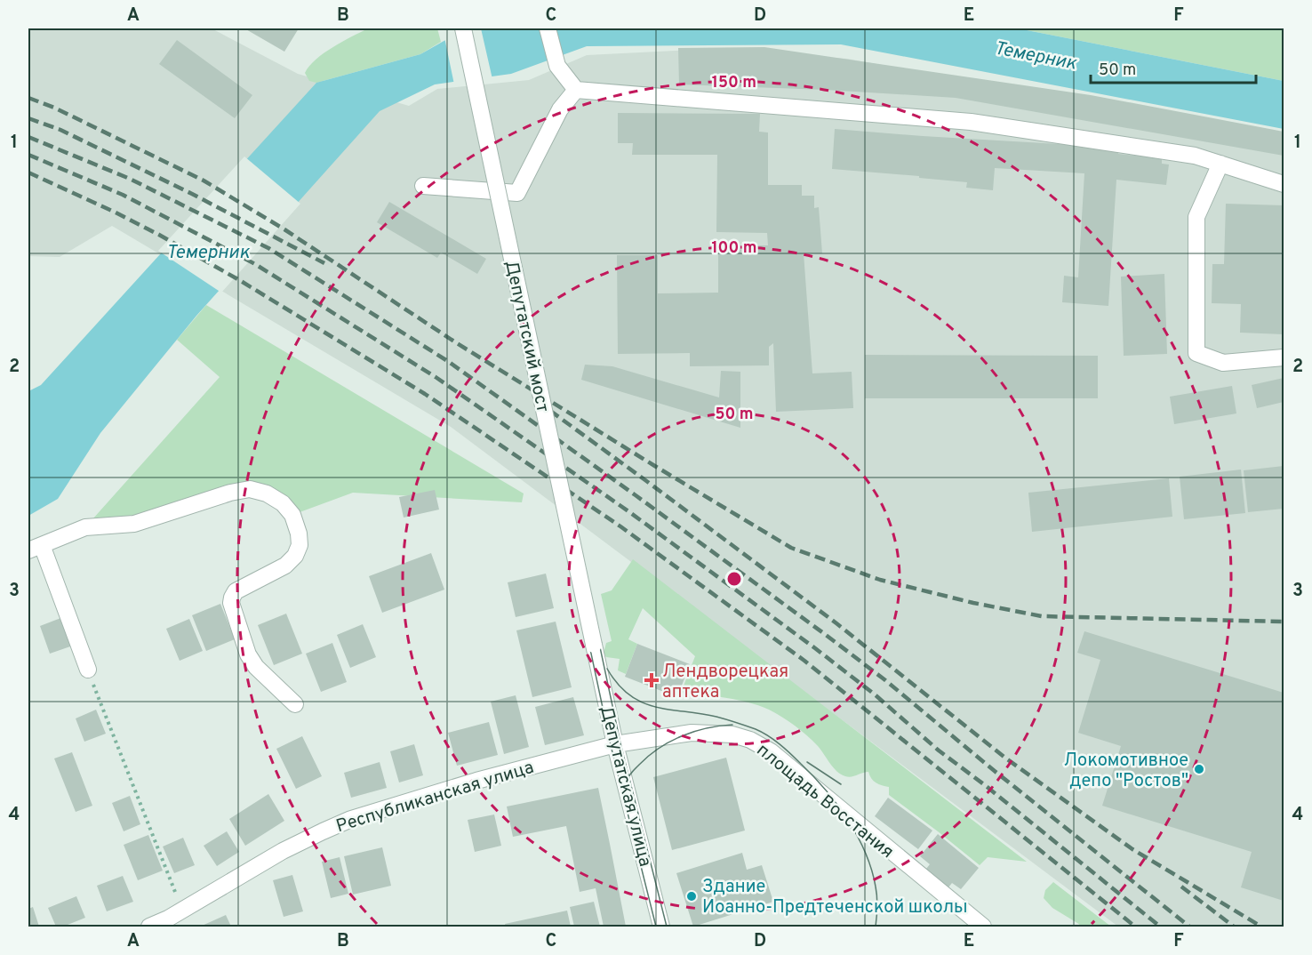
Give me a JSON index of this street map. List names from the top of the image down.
{
  "streets": {
    "street": [
      "Депутатский мост",
      "Депутатская улица",
      "Республиканская улица",
      "площадь Восстания"
    ]
  },
  "crossings": [
    ["Депутатский мост", "Депутатская улица"],
    ["Депутатская улица", "Республиканская улица"],
    ["Депутатская улица", "площадь Восстания"],
    ["Республиканская улица", "площадь Восстания"]
  ],
  "water": ["Темерник"],
  "places": {
    "health": ["Лендворецкая аптека"],
    "other": ["Локомотивное депо \"Ростов\"", "Здание Иоанно-Предтеченской школы"]
  },
  "scale_bar": "50 m",
  "grid": {
    "columns": [
      "A",
      "B",
      "C",
      "D",
      "E",
      "F"
    ],
    "rows": [
      "1",
      "2",
      "3",
      "4"
    ]
  },
  "rings": ["150 m", "100 m", "50 m"]
}
